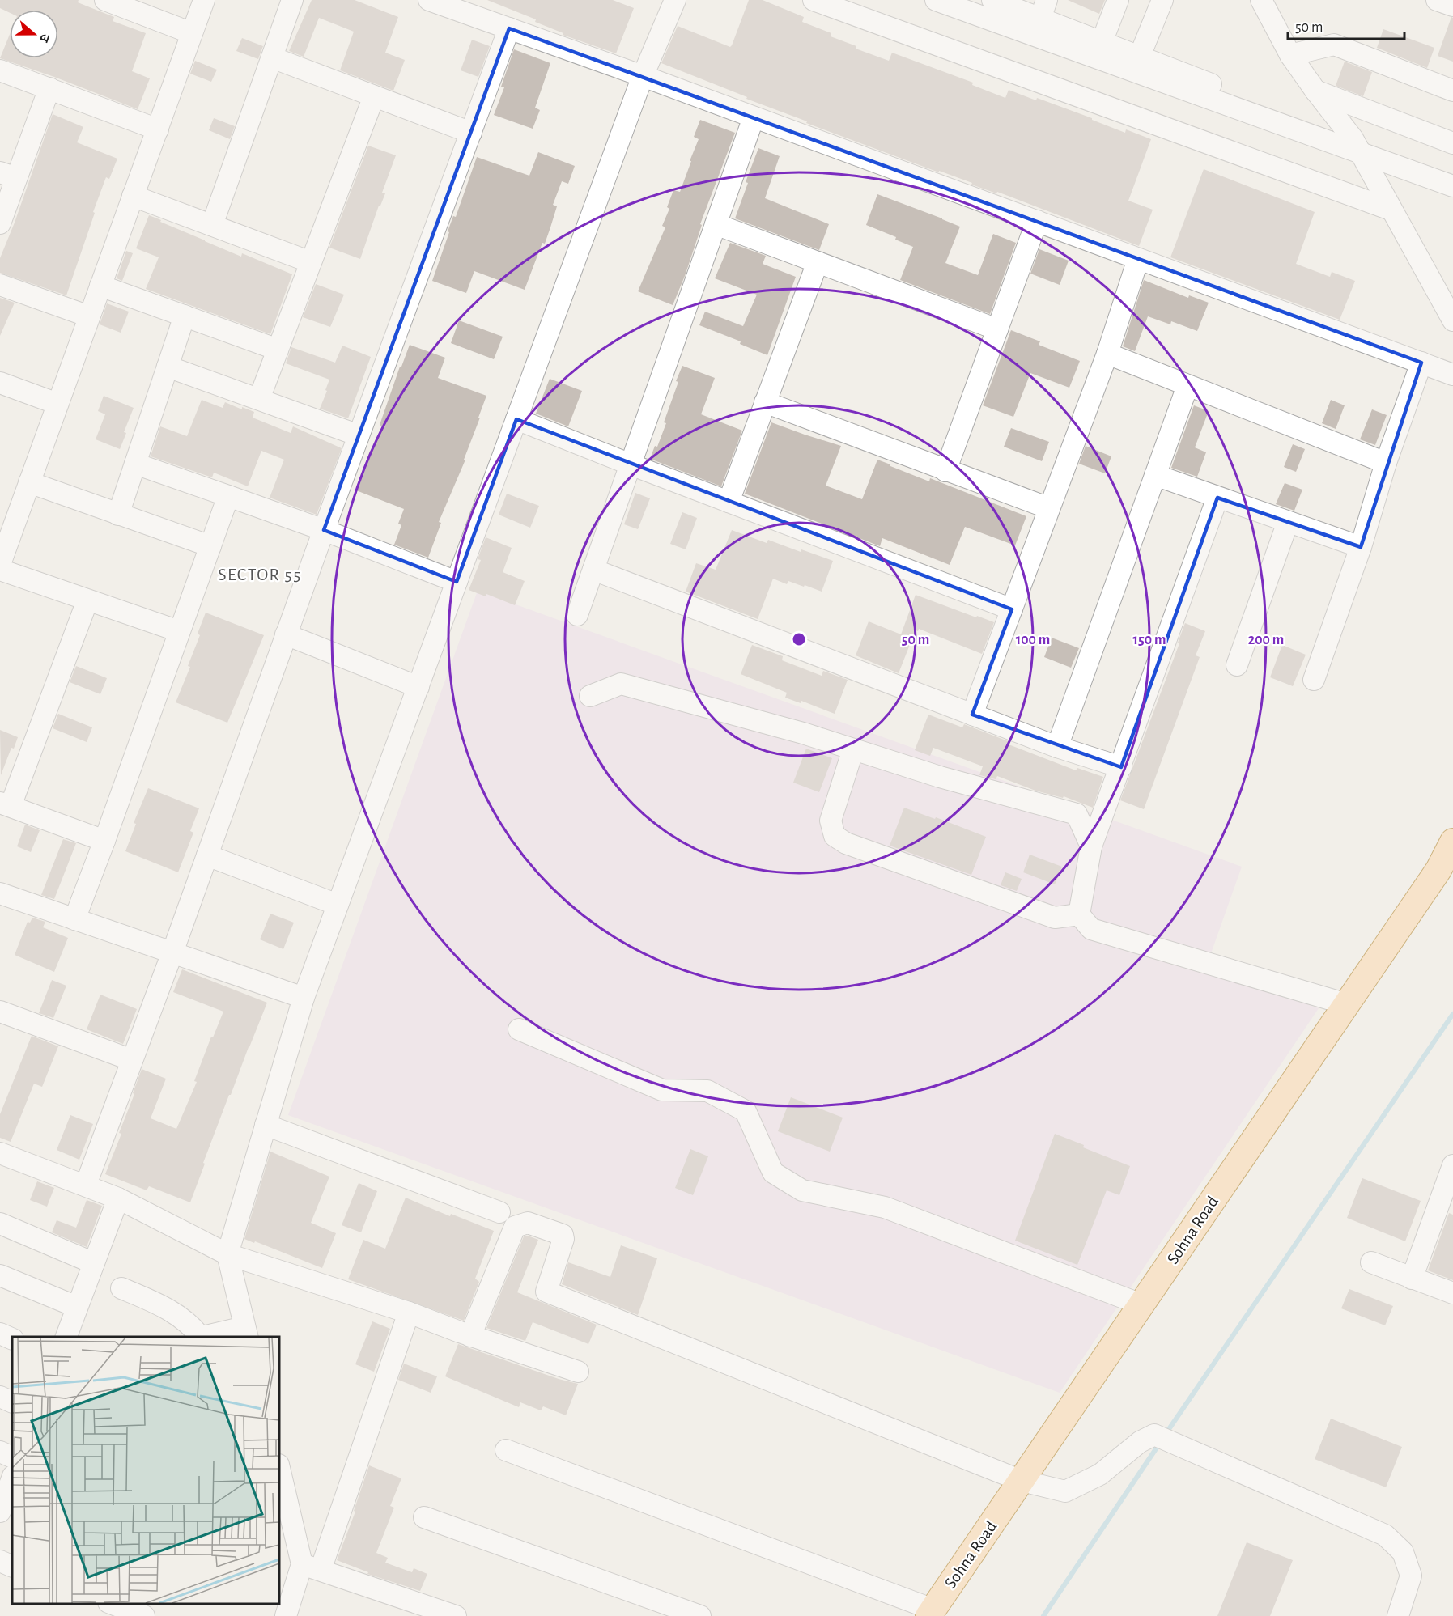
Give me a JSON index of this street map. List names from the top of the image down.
{
  "streets": {
    "main road": ["Sohna Road"]
  },
  "districts": ["SECTOR 55"],
  "scale_bar": "50 m",
  "north": "right",
  "rings": [
    "50 m",
    "100 m",
    "150 m",
    "200 m"
  ]
}
